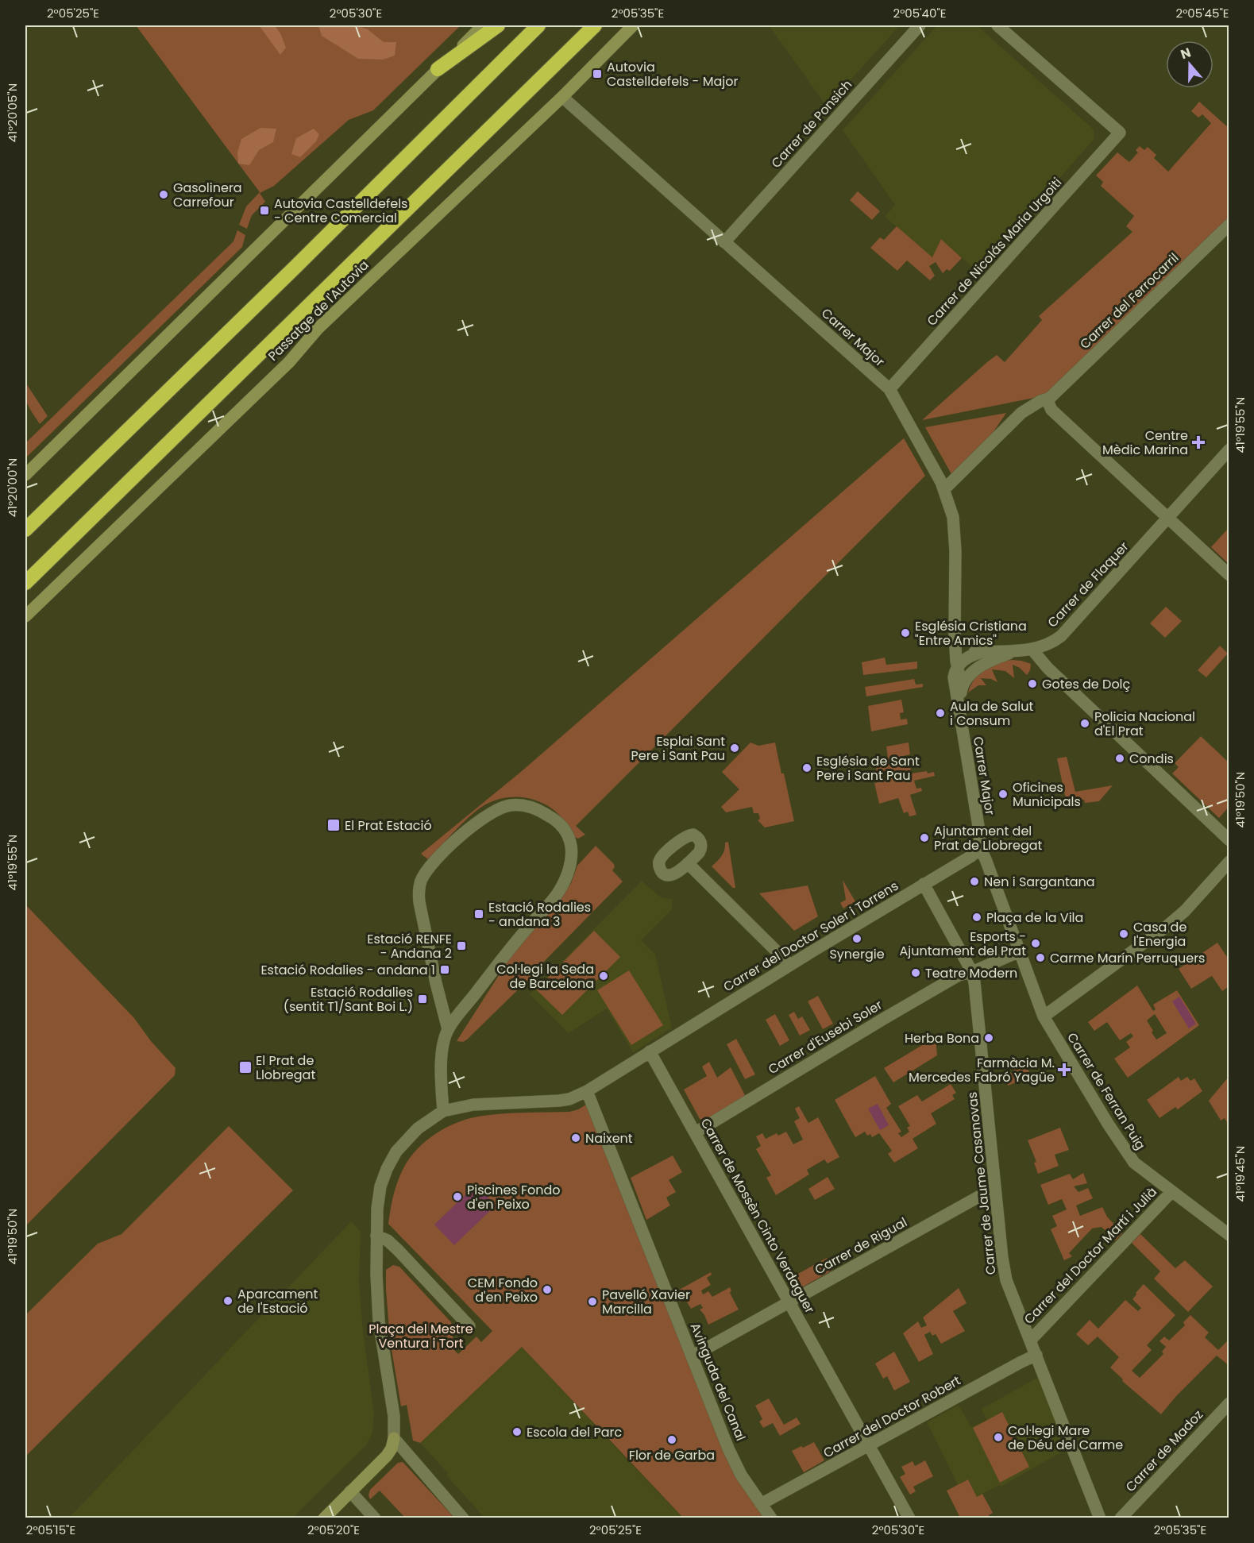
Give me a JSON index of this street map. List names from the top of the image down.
{
  "streets": {
    "street": [
      "Carrer de Ponsich",
      "Carrer de Nicolás Maria Urgoiti",
      "Carrer del Ferrocarril",
      "Passatge de l'Autovia",
      "Carrer Major",
      "Carrer de Flaquer",
      "Carrer del Doctor Soler i Torrens",
      "Carrer d'Eusebi Soler",
      "Carrer de Ferran Puig",
      "Carrer de Jaume Casanovas",
      "Carrer de Mossèn Cinto Verdaguer",
      "Carrer de Rigual",
      "Carrer del Doctor Martí i Julià",
      "Avinguda del Canal",
      "Carrer del Doctor Robert",
      "Carrer de Madoz"
    ]
  },
  "crossings": [
    ["Carrer de Ponsich", "Carrer Major"],
    ["Carrer de Nicolás Maria Urgoiti", "Carrer Major"],
    ["Carrer del Ferrocarril", "Carrer Major"],
    ["Passatge de l'Autovia", "Carrer Major"],
    ["Carrer del Doctor Soler i Torrens", "Carrer de Mossèn Cinto Verdaguer"],
    ["Carrer del Doctor Soler i Torrens", "Avinguda del Canal"],
    ["Carrer d'Eusebi Soler", "Carrer de Jaume Casanovas"],
    ["Carrer d'Eusebi Soler", "Carrer de Mossèn Cinto Verdaguer"],
    ["Carrer de Ferran Puig", "Carrer del Doctor Martí i Julià"],
    ["Carrer de Jaume Casanovas", "Carrer de Rigual"],
    ["Carrer de Jaume Casanovas", "Carrer del Doctor Martí i Julià"],
    ["Carrer de Jaume Casanovas", "Carrer del Doctor Robert"],
    ["Carrer de Mossèn Cinto Verdaguer", "Carrer de Rigual"],
    ["Carrer de Mossèn Cinto Verdaguer", "Carrer del Doctor Robert"],
    ["Carrer de Rigual", "Avinguda del Canal"],
    ["Avinguda del Canal", "Carrer del Doctor Robert"]
  ],
  "parks": ["Plaça del Mestre Ventura i Tort"],
  "places": {
    "transit": [
      "Autovia Castelldefels - Major",
      "Autovia Castelldefels - Centre Comercial",
      "El Prat Estació",
      "Estació Rodalies - andana 3",
      "Estació RENFE - Andana 2",
      "Estació Rodalies - andana 1",
      "Estació Rodalies (sentit T1/Sant Boi L.)",
      "El Prat de Llobregat"
    ],
    "other": [
      "Gasolinera Carrefour",
      "Església Cristiana \"Entre Amics\"",
      "Gotes de Dolç",
      "Aula de Salut i Consum",
      "Policia Nacional d'El Prat",
      "Esplai Sant Pere i Sant Pau",
      "Condis",
      "Església de Sant Pere i Sant Pau",
      "Oficines Municipals",
      "Ajuntament del Prat de Llobregat",
      "Nen i Sargantana",
      "Plaça de la Vila",
      "Casa de l'Energia",
      "Synergie",
      "Esports - Ajuntament del Prat",
      "Carme Marín Perruquers",
      "Teatre Modern",
      "Col·legi la Seda de Barcelona",
      "Herba Bona",
      "Naixent",
      "Piscines Fondo d'en Peixo",
      "CEM Fondo d'en Peixo",
      "Aparcament de l'Estació",
      "Pavelló Xavier Marcilla",
      "Escola del Parc",
      "Col·legi Mare de Déu del Carme",
      "Flor de Garba"
    ],
    "health": ["Centre Mèdic Marina", "Farmàcia M. Mercedes Fabró Yagüe"]
  },
  "north": "top",
  "coordinates": [
    "2°05'25\"E",
    "2°05'30\"E",
    "2°05'35\"E",
    "2°05'40\"E",
    "2°05'45\"E",
    "41°20'05\"N",
    "41°19'55\"N",
    "41°20'00\"N",
    "41°19'50\"N",
    "41°19'45\"N",
    "2°05'15\"E",
    "2°05'20\"E"
  ]
}
